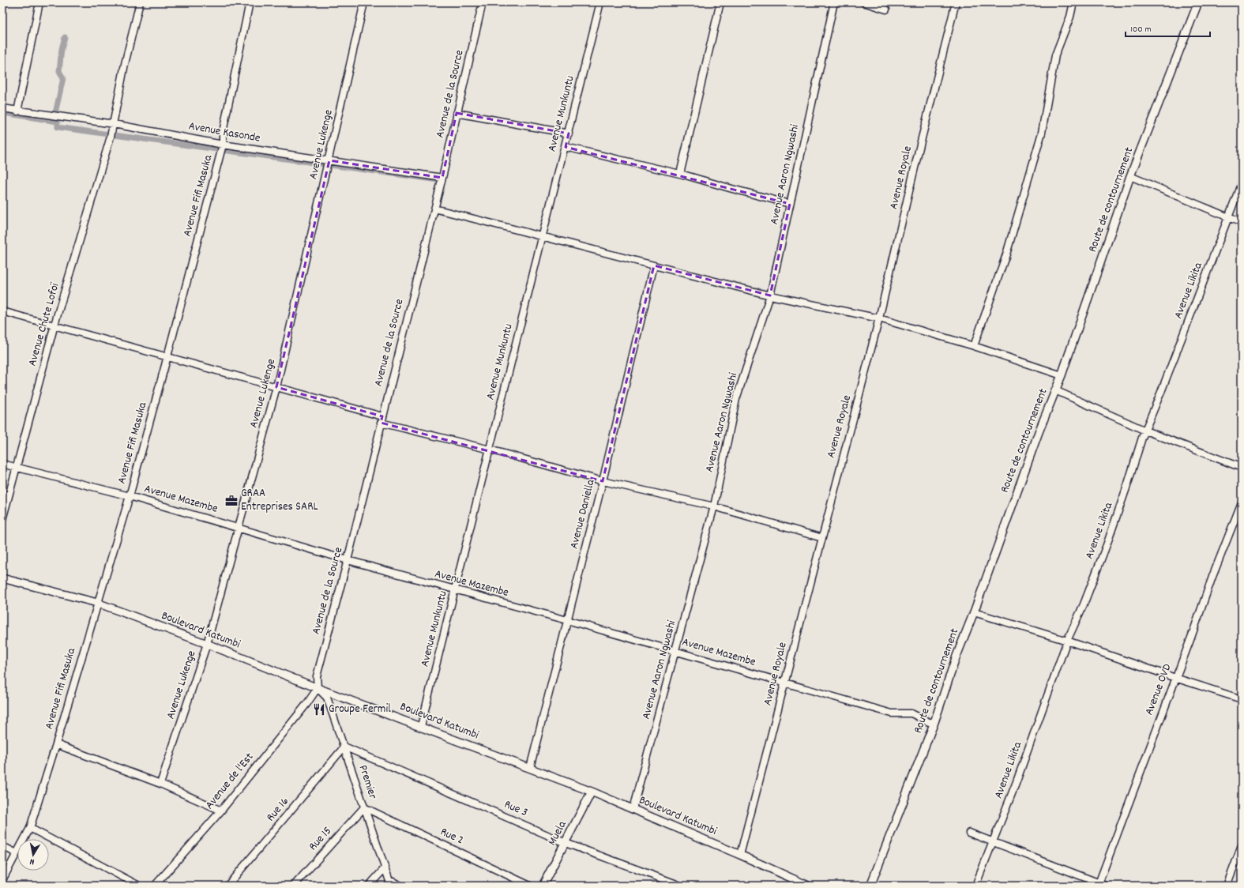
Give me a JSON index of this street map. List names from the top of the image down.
{
  "streets": {
    "street": [
      "Avenue de la Source",
      "Avenue Munkuntu",
      "Avenue Kasonde",
      "Avenue Lukenge",
      "Avenue Aaron Ngwashi",
      "Avenue Royale",
      "Avenue Fifi Masuka",
      "Route de contournement",
      "Avenue Likita",
      "Avenue Chute Lofoï",
      "Avenue Mazembe",
      "Avenue Daniella",
      "Boulevard Katumbi",
      "Avenue OVD",
      "Avenue de l'Est",
      "Premier",
      "Rue 3",
      "Rue 16",
      "Muela",
      "Rue 2",
      "Rue 15"
    ]
  },
  "crossings": [
    ["Avenue de la Source", "Avenue Kasonde"],
    ["Avenue de la Source", "Avenue Mazembe"],
    ["Avenue de la Source", "Boulevard Katumbi"],
    ["Avenue de la Source", "Avenue de l'Est"],
    ["Avenue de la Source", "Premier"],
    ["Avenue Munkuntu", "Avenue Mazembe"],
    ["Avenue Munkuntu", "Boulevard Katumbi"],
    ["Avenue Kasonde", "Avenue Lukenge"],
    ["Avenue Kasonde", "Avenue Fifi Masuka"],
    ["Avenue Kasonde", "Avenue Chute Lofoï"],
    ["Avenue Lukenge", "Avenue Mazembe"],
    ["Avenue Lukenge", "Boulevard Katumbi"],
    ["Avenue Aaron Ngwashi", "Avenue Mazembe"],
    ["Avenue Aaron Ngwashi", "Boulevard Katumbi"],
    ["Avenue Royale", "Avenue Mazembe"],
    ["Avenue Royale", "Boulevard Katumbi"],
    ["Avenue Fifi Masuka", "Avenue Mazembe"],
    ["Avenue Fifi Masuka", "Boulevard Katumbi"],
    ["Route de contournement", "Avenue Mazembe"],
    ["Avenue Chute Lofoï", "Avenue Mazembe"],
    ["Avenue Mazembe", "Avenue Daniella"],
    ["Avenue Daniella", "Boulevard Katumbi"],
    ["Boulevard Katumbi", "Avenue de l'Est"],
    ["Boulevard Katumbi", "Premier"],
    ["Boulevard Katumbi", "Muela"],
    ["Avenue de l'Est", "Premier"],
    ["Premier", "Rue 3"],
    ["Premier", "Rue 16"],
    ["Premier", "Rue 2"],
    ["Premier", "Rue 15"],
    ["Rue 3", "Rue 16"],
    ["Rue 3", "Muela"],
    ["Rue 2", "Rue 15"]
  ],
  "places": {
    "office": ["GRAA Entreprises SARL"],
    "restaurant": ["Groupe Fermil"]
  },
  "scale_bar": "100 m",
  "north": "bottom"
}
